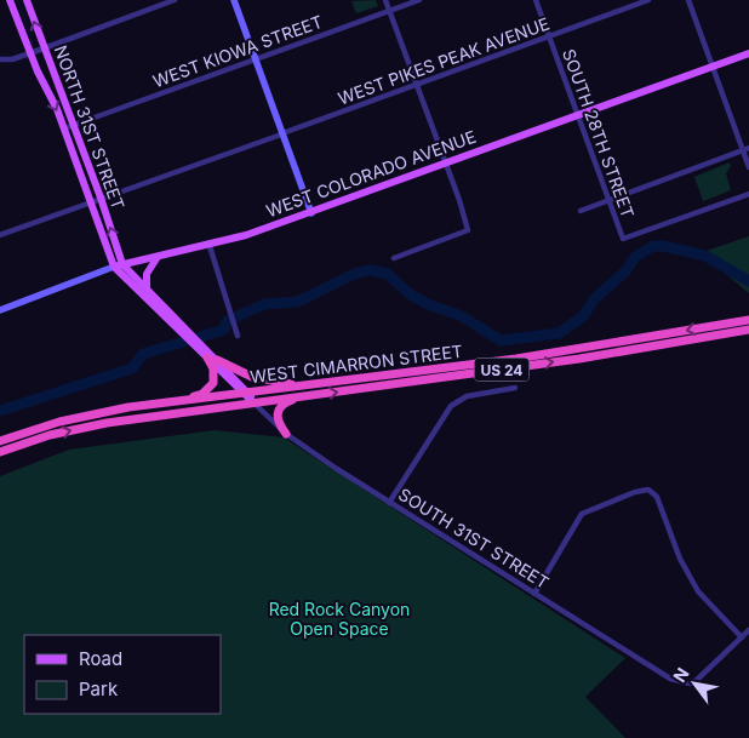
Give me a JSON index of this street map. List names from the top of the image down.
{
  "streets": {
    "highway": ["WEST CIMARRON STREET", "US 24"],
    "main road": ["NORTH 31ST STREET", "WEST COLORADO AVENUE", "SOUTH 31ST STREET"],
    "street": ["WEST KIOWA STREET", "WEST PIKES PEAK AVENUE", "SOUTH 28TH STREET"]
  },
  "crossings": [
    ["WEST KIOWA STREET", "NORTH 31ST STREET"],
    ["WEST PIKES PEAK AVENUE", "NORTH 31ST STREET"],
    ["WEST PIKES PEAK AVENUE", "SOUTH 28TH STREET"],
    ["WEST PIKES PEAK AVENUE", "SOUTH 31ST STREET"],
    ["NORTH 31ST STREET", "WEST COLORADO AVENUE"],
    ["NORTH 31ST STREET", "SOUTH 31ST STREET"],
    ["SOUTH 28TH STREET", "WEST COLORADO AVENUE"],
    ["WEST COLORADO AVENUE", "SOUTH 31ST STREET"],
    ["WEST CIMARRON STREET", "SOUTH 31ST STREET"]
  ],
  "parks": ["Red Rock Canyon Open Space"],
  "legend": ["Road", "Park"],
  "north": "top left"
}
